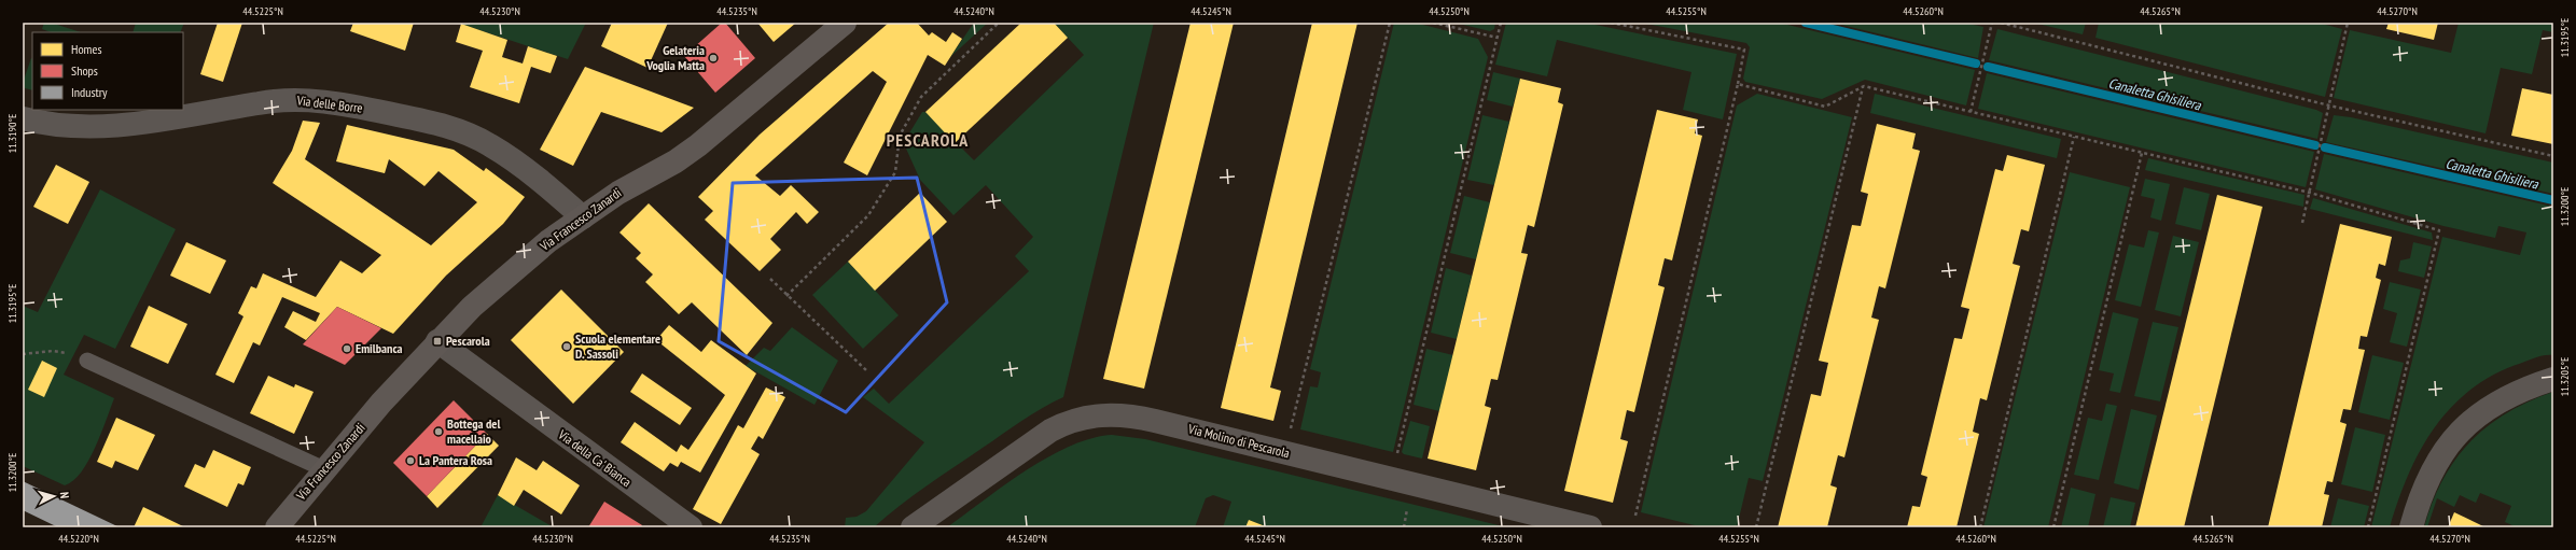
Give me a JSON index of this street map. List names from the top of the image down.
{
  "streets": {
    "main road": ["Via Francesco Zanardi"],
    "street": ["Via delle Borre", "Via Molino di Pescarola", "Via della Ca' Bianca"]
  },
  "crossings": [
    ["Via delle Borre", "Via Francesco Zanardi"],
    ["Via Francesco Zanardi", "Via della Ca' Bianca"]
  ],
  "districts": ["PESCAROLA"],
  "water": ["Canaletta Ghisiliera"],
  "places": {
    "other": [
      "Gelateria Voglia Matta",
      "Scuola elementare D. Sassoli",
      "Emilbanca",
      "Bottega del macellaio",
      "La Pantera Rosa"
    ],
    "transit": ["Pescarola"]
  },
  "legend": ["Homes", "Shops", "Industry"],
  "north": "right",
  "coordinates": [
    "44.5225°N",
    "44.5230°N",
    "44.5235°N",
    "44.5240°N",
    "44.5245°N",
    "44.5250°N",
    "44.5255°N",
    "44.5260°N",
    "44.5265°N",
    "44.5270°N",
    "11.3195°E",
    "11.3190°E",
    "11.3200°E",
    "11.3205°E",
    "44.5220°N"
  ]
}
